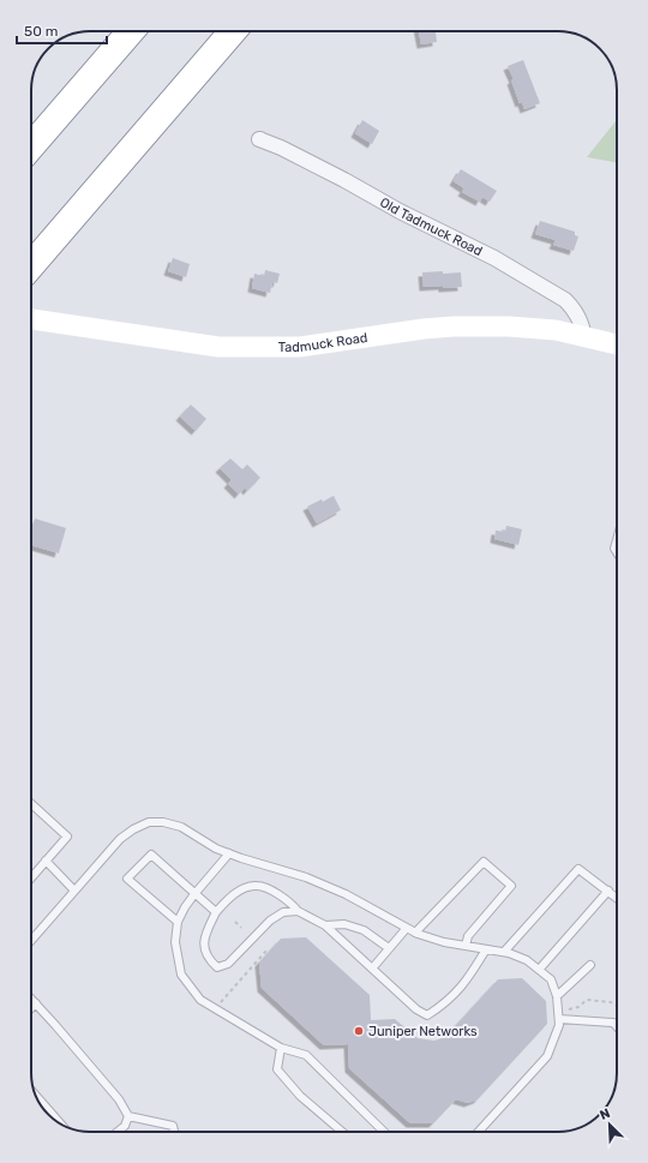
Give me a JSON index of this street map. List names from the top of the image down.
{
  "streets": {
    "street": ["Old Tadmuck Road", "Tadmuck Road"]
  },
  "crossings": [
    ["Old Tadmuck Road", "Tadmuck Road"]
  ],
  "places": ["Juniper Networks"],
  "scale_bar": "50 m",
  "north": "top left"
}
